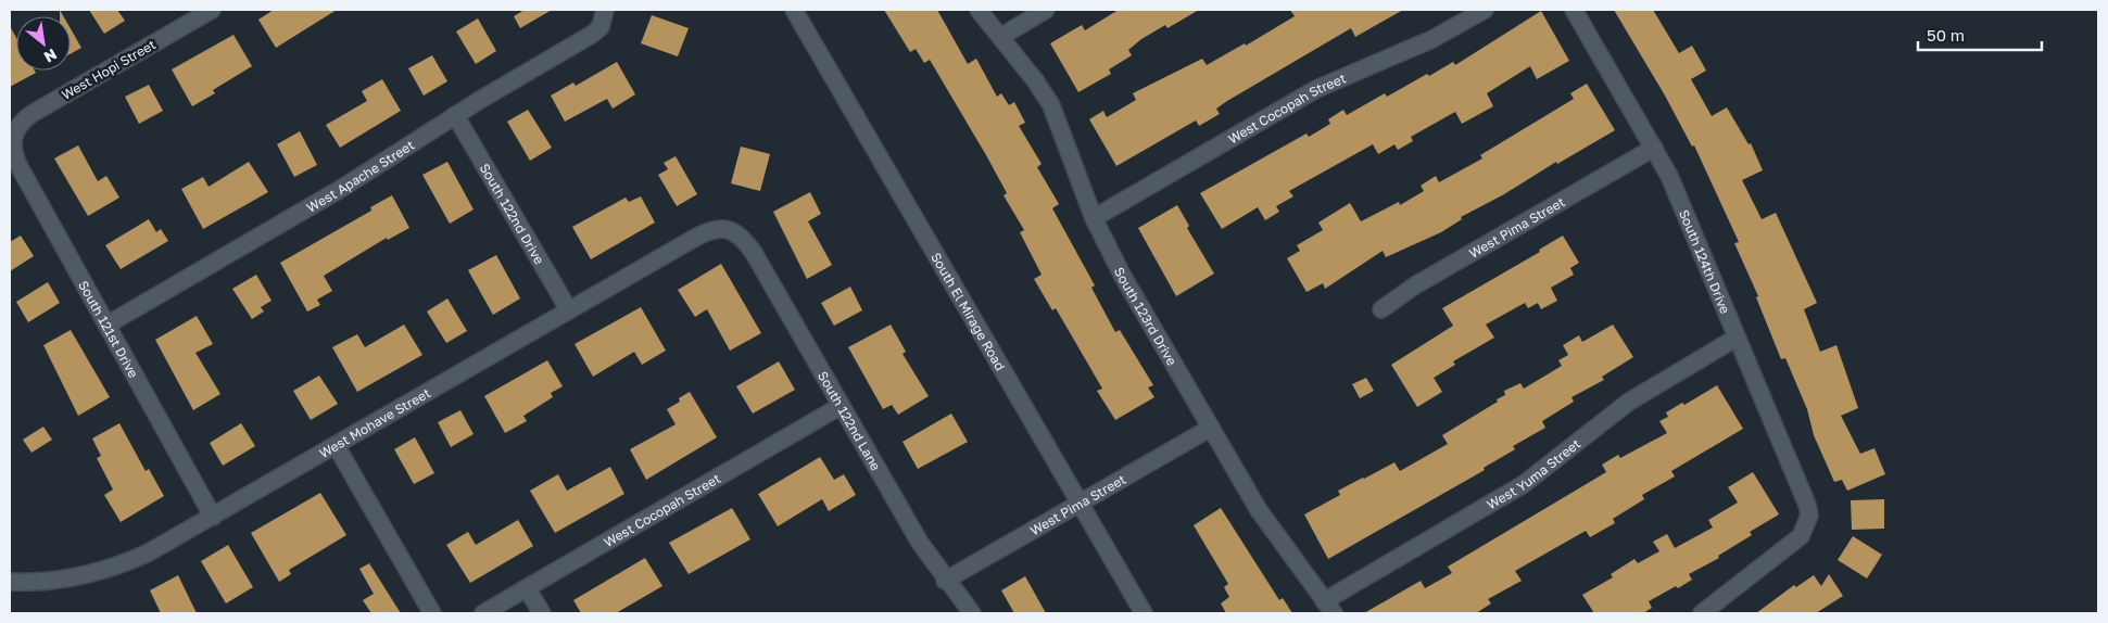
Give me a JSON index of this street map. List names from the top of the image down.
{
  "streets": {
    "street": [
      "West Hopi Street",
      "West Cocopah Street",
      "West Apache Street",
      "South 122nd Drive",
      "West Pima Street",
      "South 124th Drive",
      "South El Mirage Road",
      "South 123rd Drive",
      "South 121st Drive",
      "South 122nd Lane",
      "West Mohave Street",
      "West Yuma Street"
    ]
  },
  "crossings": [
    ["West Hopi Street", "South 121st Drive"],
    ["West Cocopah Street", "South 123rd Drive"],
    ["West Cocopah Street", "South 122nd Lane"],
    ["West Apache Street", "South 122nd Drive"],
    ["West Apache Street", "South 121st Drive"],
    ["South 122nd Drive", "West Mohave Street"],
    ["West Pima Street", "South 124th Drive"],
    ["West Pima Street", "South El Mirage Road"],
    ["West Pima Street", "South 123rd Drive"],
    ["West Pima Street", "South 122nd Lane"],
    ["South 124th Drive", "West Yuma Street"],
    ["South 123rd Drive", "West Yuma Street"],
    ["South 121st Drive", "West Mohave Street"],
    ["South 122nd Lane", "West Mohave Street"]
  ],
  "scale_bar": "50 m",
  "north": "bottom right"
}
